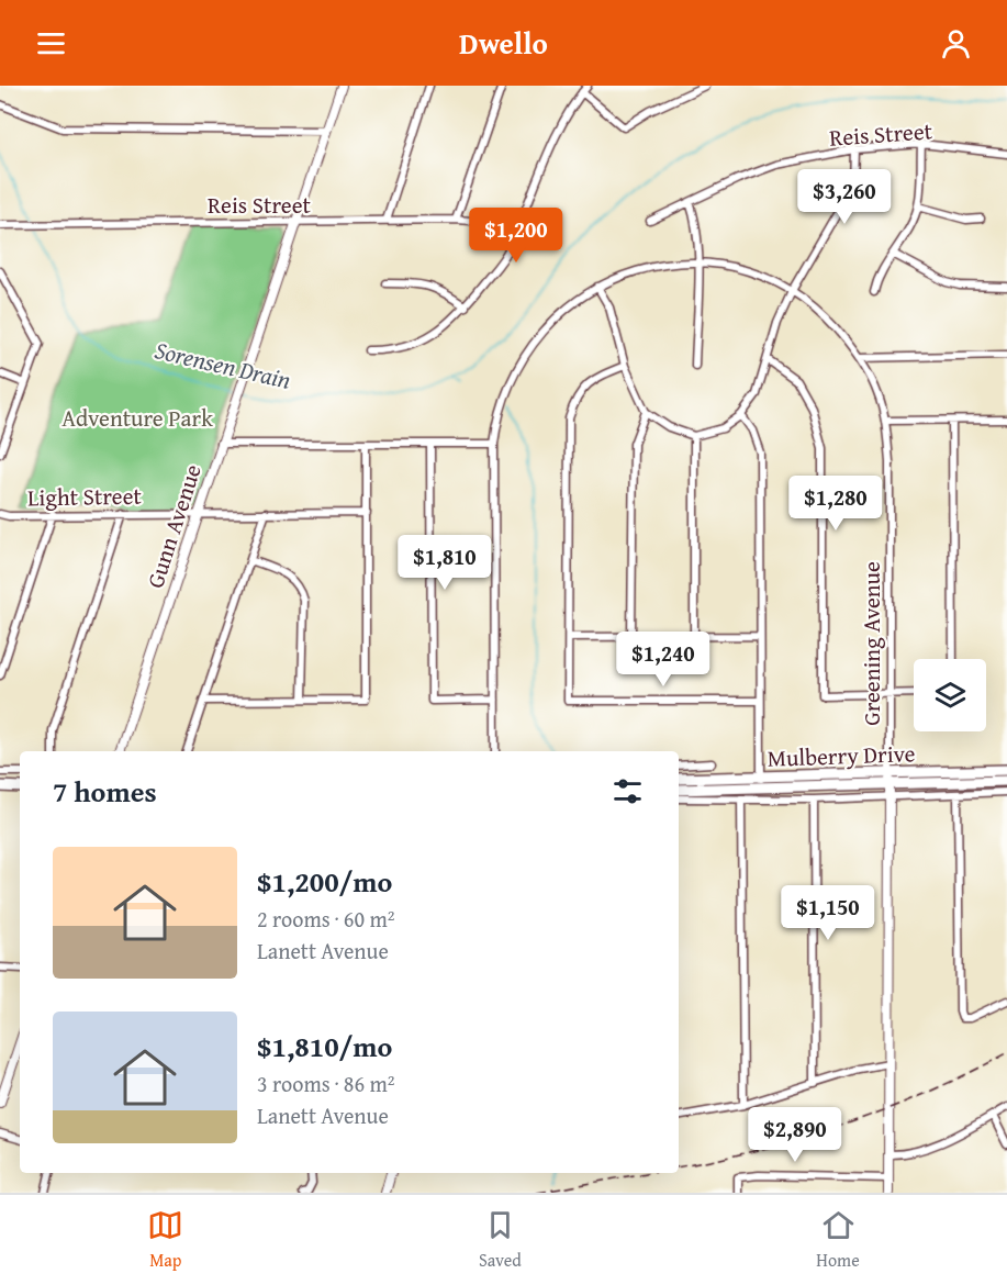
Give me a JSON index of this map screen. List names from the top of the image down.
{
  "streets": {
    "main road": ["Mulberry Drive"],
    "street": [
      "Reis Street",
      "Light Street",
      "Gunn Avenue",
      "Greening Avenue"
    ]
  },
  "crossings": [
    ["Reis Street", "Gunn Avenue"],
    ["Light Street", "Gunn Avenue"],
    ["Greening Avenue", "Mulberry Drive"]
  ],
  "water": ["Sorensen Drain"],
  "parks": ["Adventure Park"],
  "page": {
    "header": "Dwello",
    "price": [
      "$3,260",
      "$1,200",
      "$1,280",
      "$1,810",
      "$1,240",
      "$1,150",
      "$2,890"
    ],
    "heading": "7 homes",
    "list": [
      {
        "name": "$1,200/mo",
        "note": "2 rooms · 60 m² · Lanett Avenue"
      },
      {
        "name": "$1,810/mo",
        "note": "3 rooms · 86 m² · Lanett Avenue"
      }
    ],
    "tabs": ["Map", "Saved", "Home"]
  }
}
